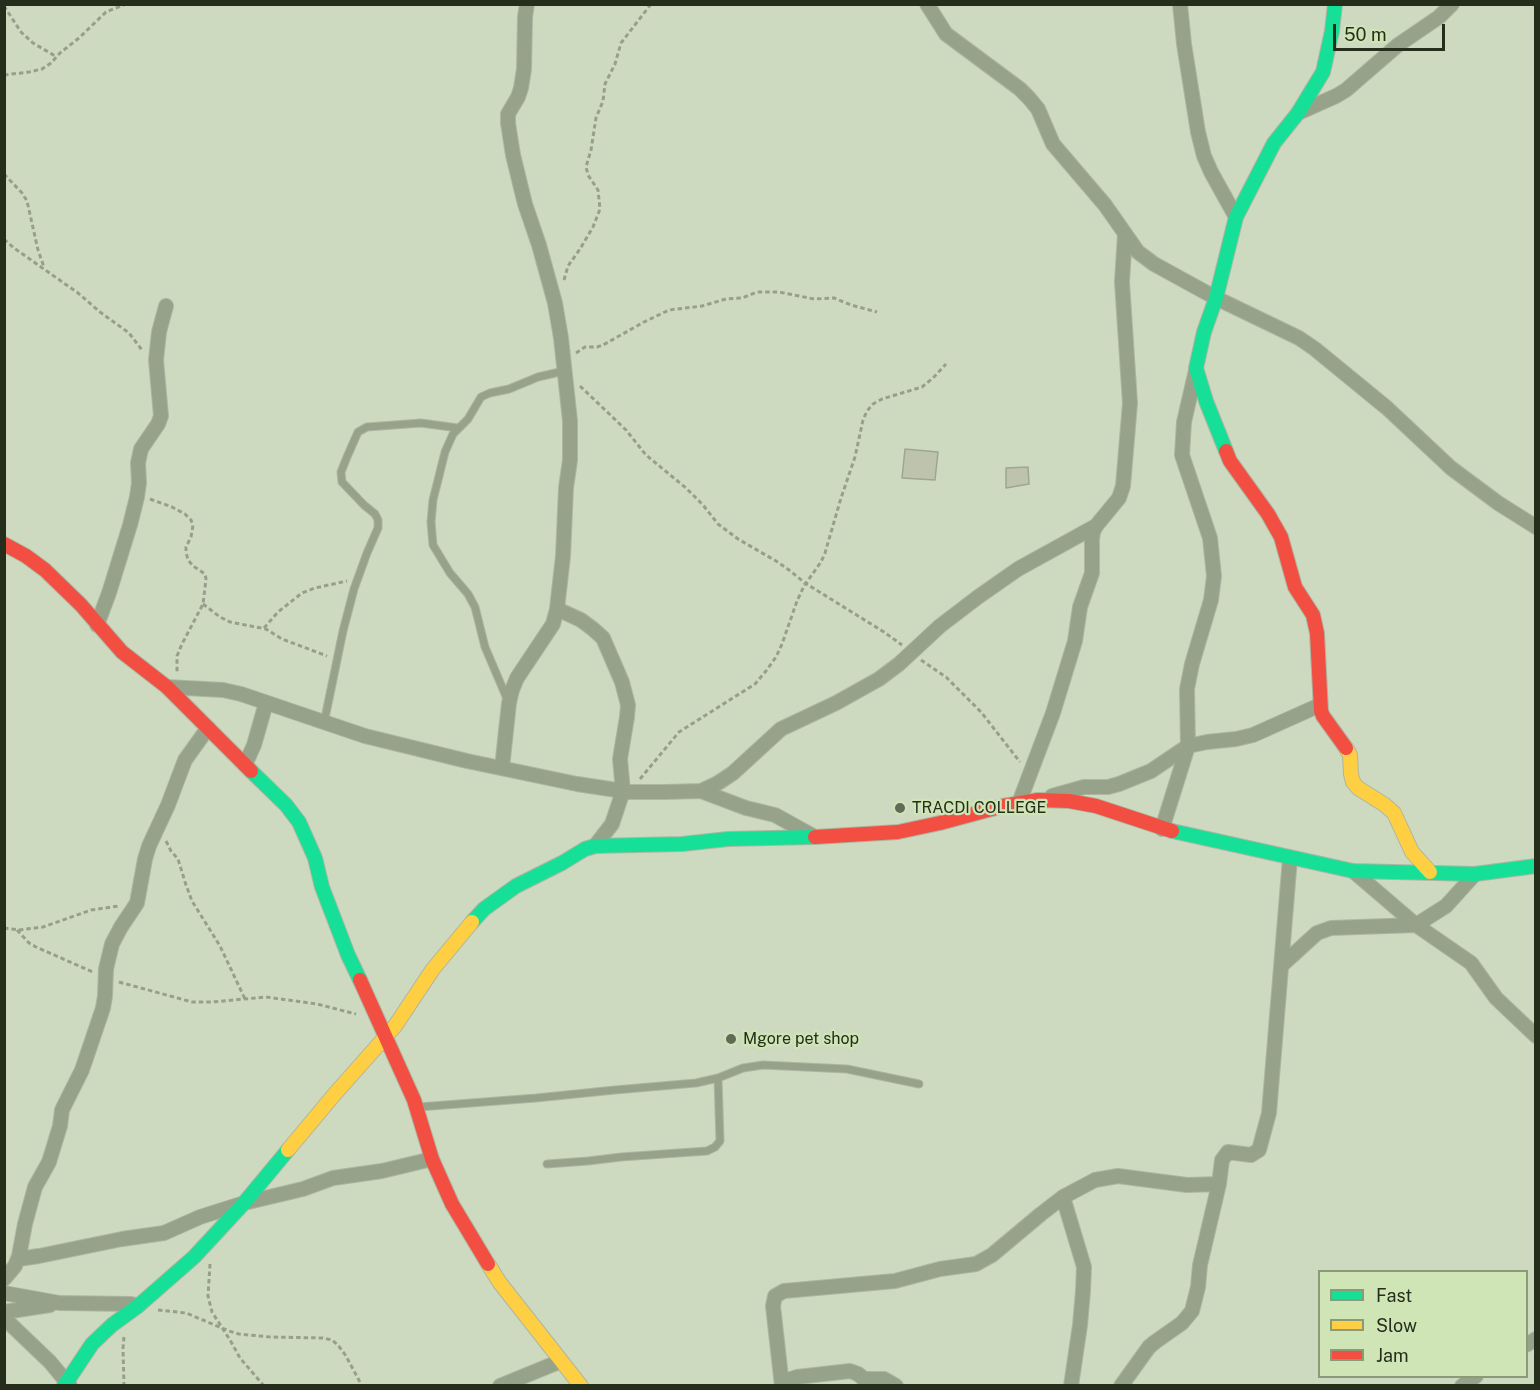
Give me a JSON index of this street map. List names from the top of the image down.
{
  "places": ["TRACDI COLLEGE", "Mgore pet shop"],
  "legend": ["Fast", "Slow", "Jam"],
  "scale_bar": "50 m"
}
